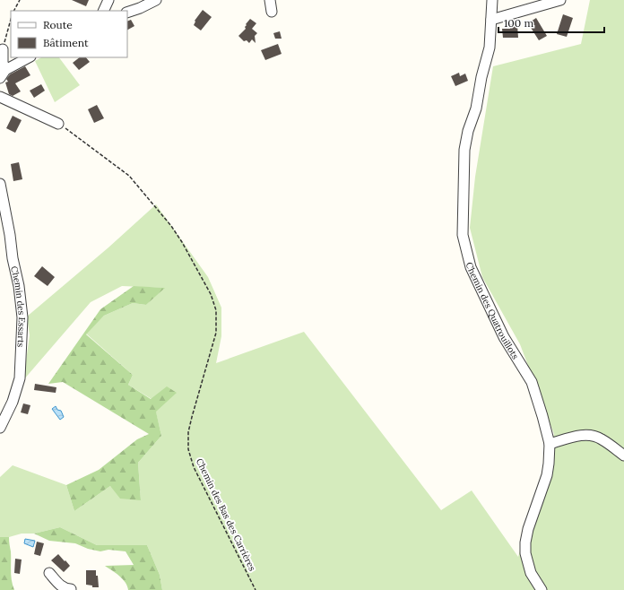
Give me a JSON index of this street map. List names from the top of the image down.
{
  "streets": {
    "street": ["Chemin des Essarts", "Chemin des Quatrouillots"],
    "path": ["Chemin des Bas des Carrières"]
  },
  "legend": ["Route", "Bâtiment"],
  "scale_bar": "100 m"
}
